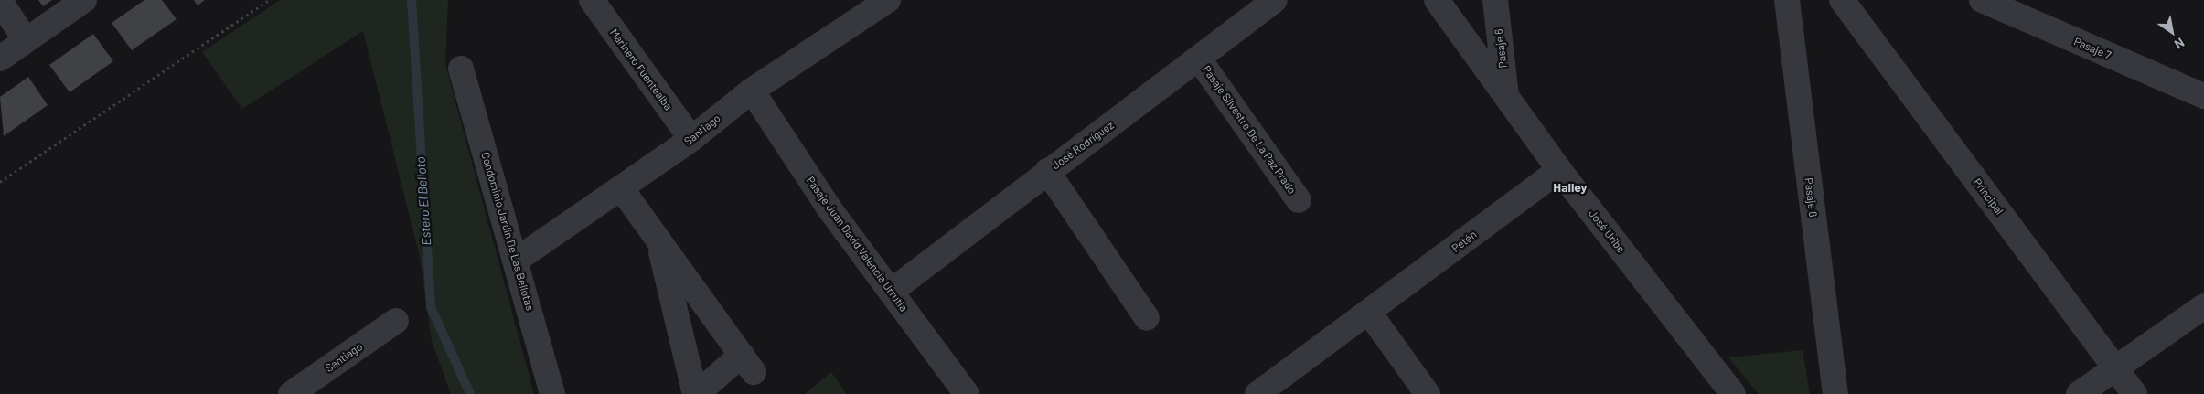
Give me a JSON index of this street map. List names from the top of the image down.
{
  "streets": {
    "street": [
      "Pasaje 6",
      "Pasaje 7",
      "Marinero Fuentealba",
      "Santiago",
      "Pasaje Silvestre De La Paz Prado",
      "José Rodríguez",
      "Principal",
      "Pasaje 8",
      "Condominio Jardín De Las Bellotas",
      "José Uribe",
      "Petén",
      "Pasaje Juan David Valencia Urrutia"
    ]
  },
  "crossings": [
    ["Pasaje 6", "José Uribe"],
    ["Marinero Fuentealba", "Santiago"],
    ["Santiago", "Condominio Jardín De Las Bellotas"],
    ["Santiago", "Pasaje Juan David Valencia Urrutia"],
    ["Pasaje Silvestre De La Paz Prado", "José Rodríguez"],
    ["José Rodríguez", "Pasaje Juan David Valencia Urrutia"],
    ["José Uribe", "Petén"]
  ],
  "districts": ["Halley"],
  "water": ["Estero El Belloto"],
  "north": "bottom right"
}
